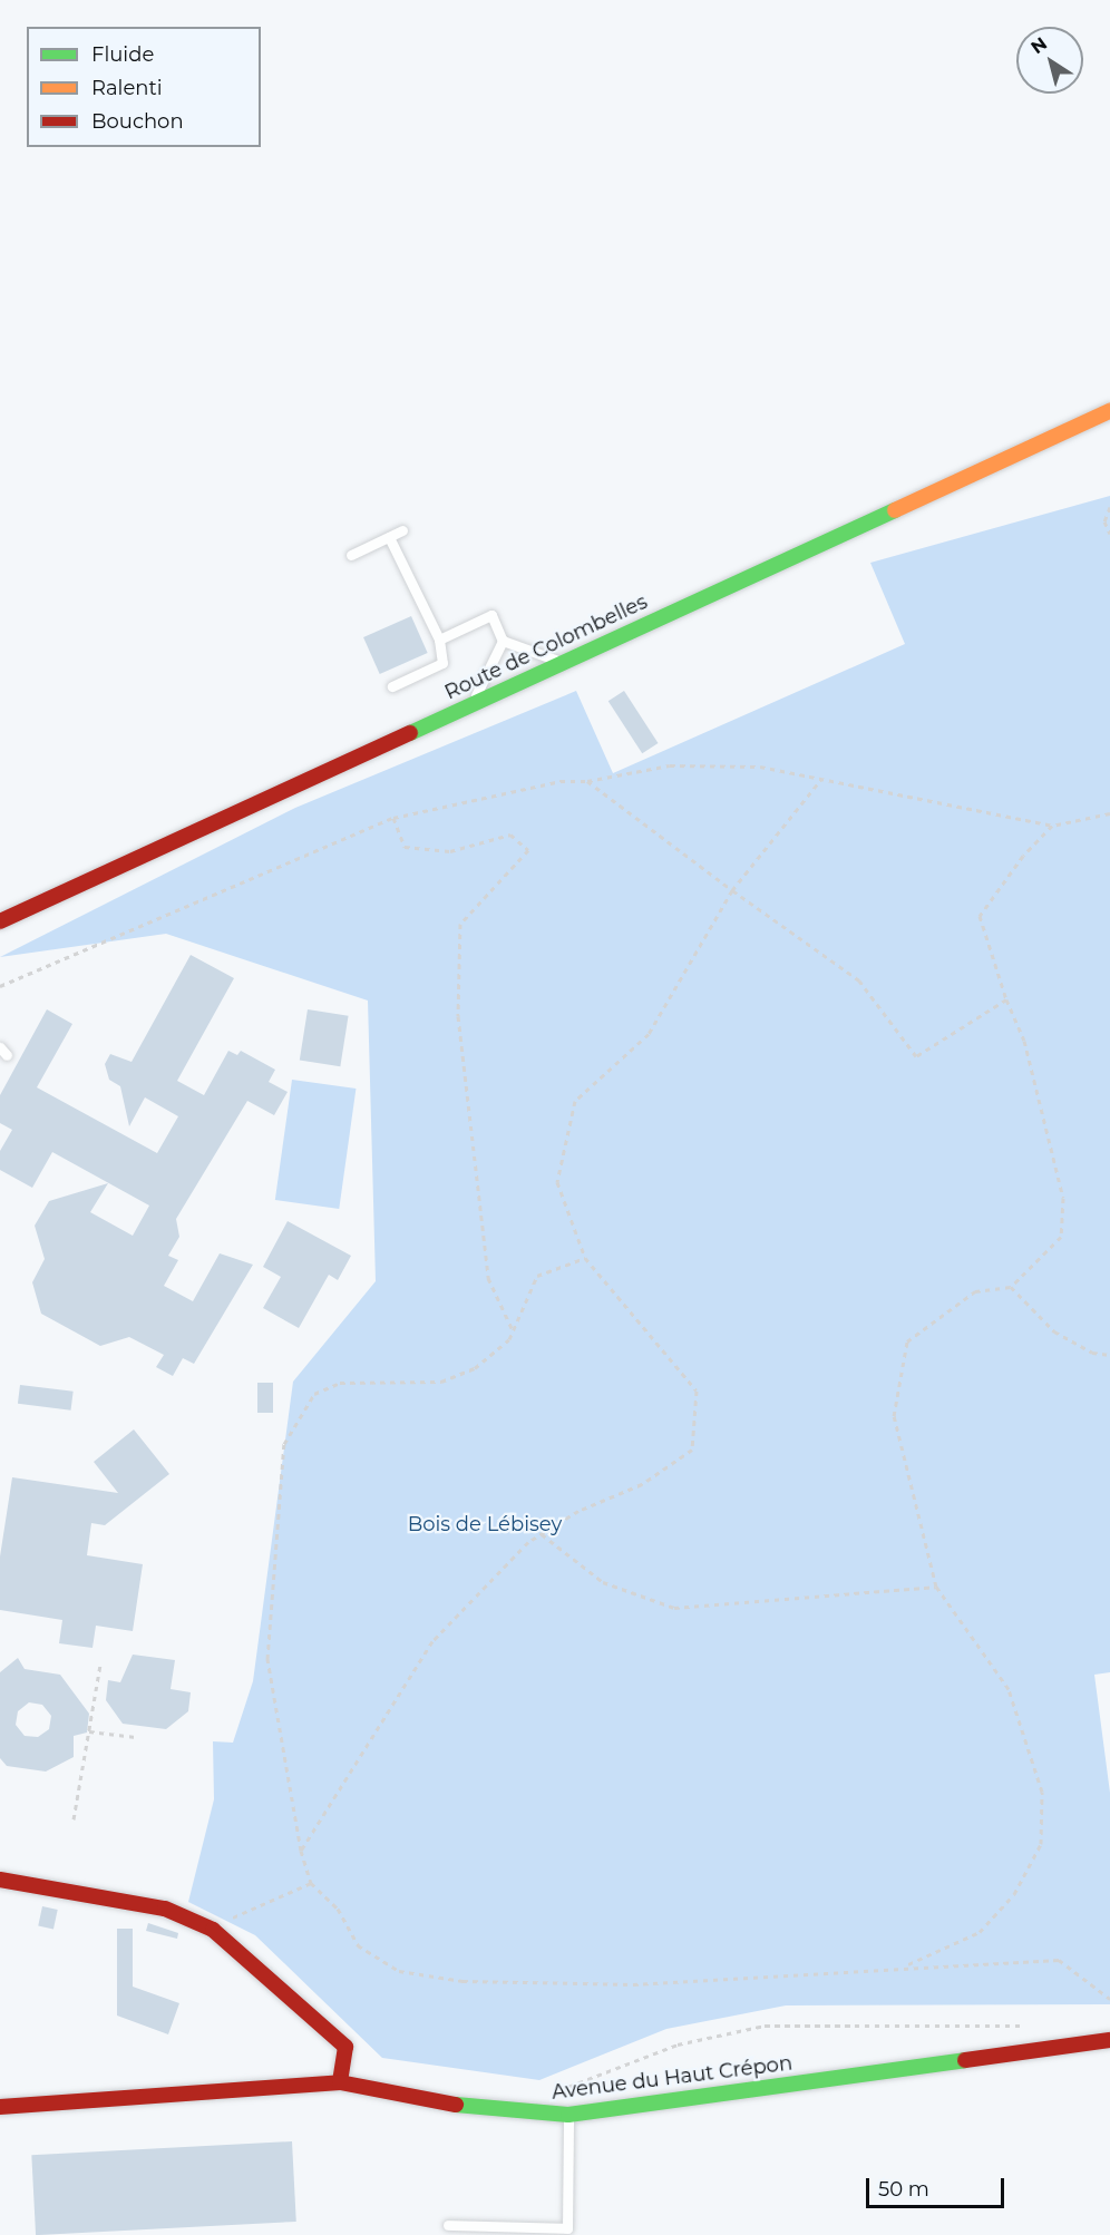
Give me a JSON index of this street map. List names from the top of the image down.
{
  "streets": {
    "street": ["Route de Colombelles", "Avenue du Haut Crépon"]
  },
  "parks": ["Bois de Lébisey"],
  "legend": ["Fluide", "Ralenti", "Bouchon"],
  "scale_bar": "50 m",
  "north": "top left"
}
